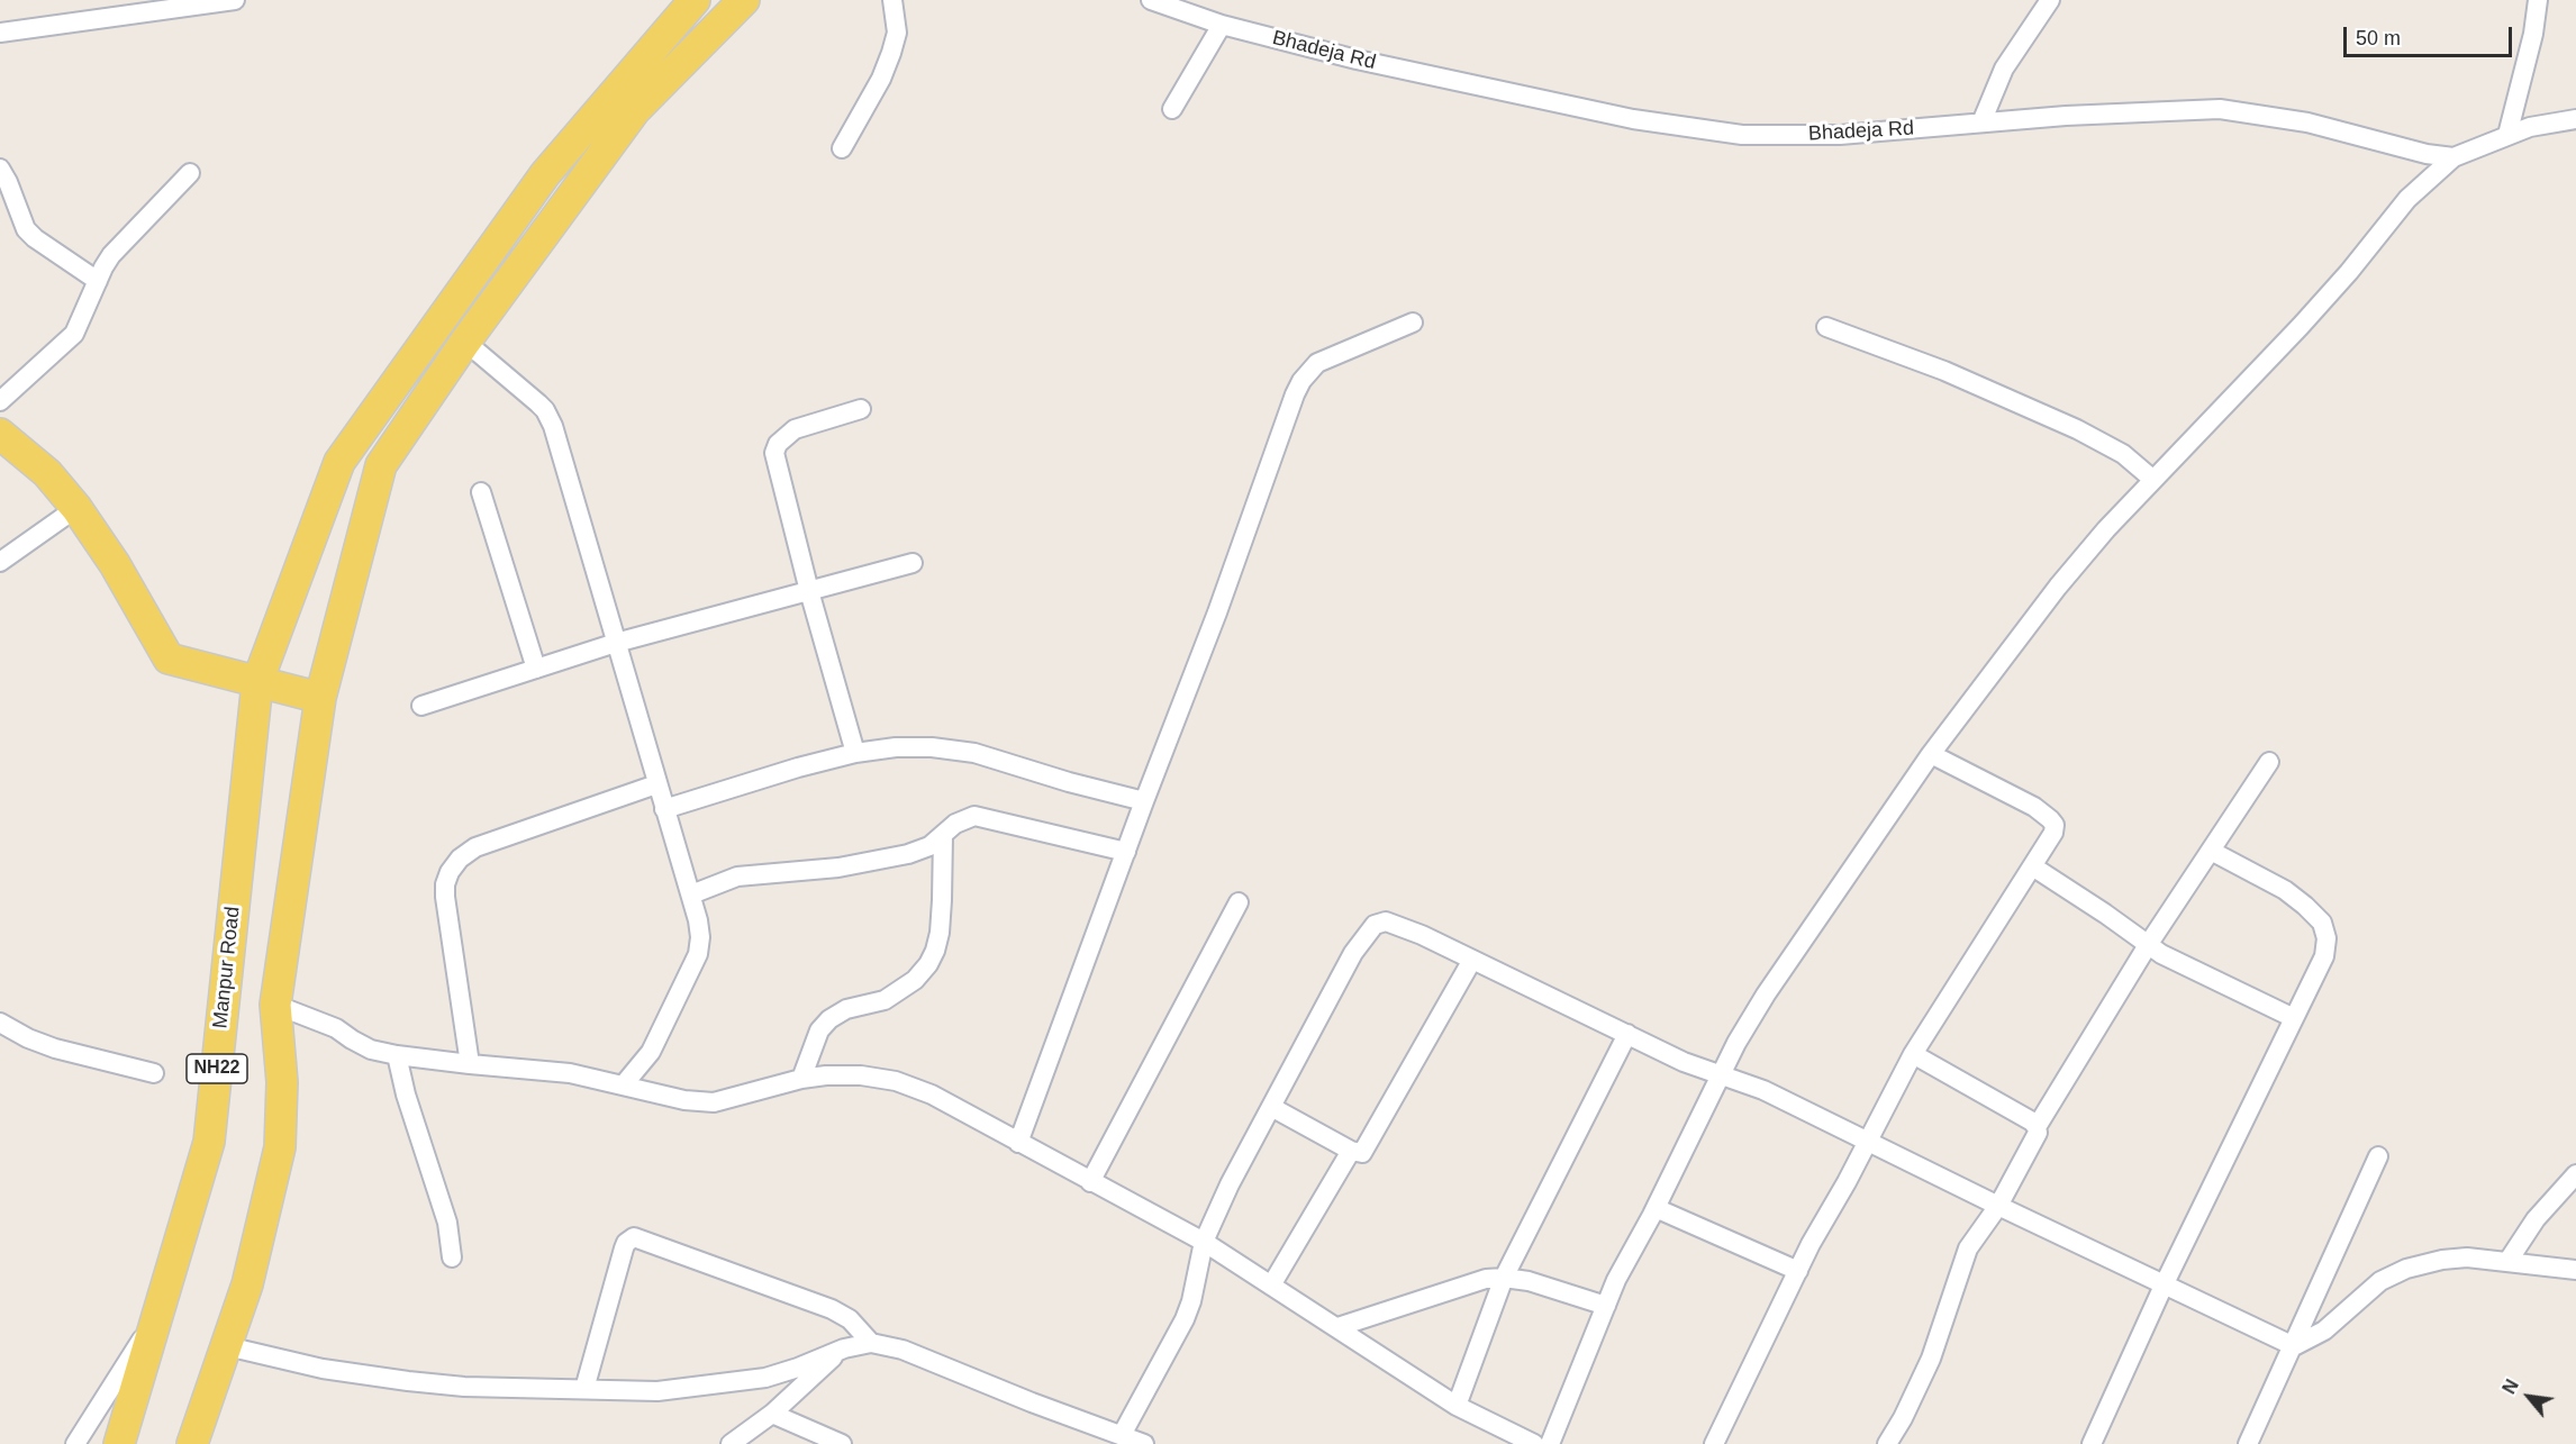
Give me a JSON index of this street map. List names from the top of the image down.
{
  "streets": {
    "main road": ["Manpur Road", "NH22"],
    "street": ["Bhadeja Rd"]
  },
  "scale_bar": "50 m",
  "north": "top left"
}
